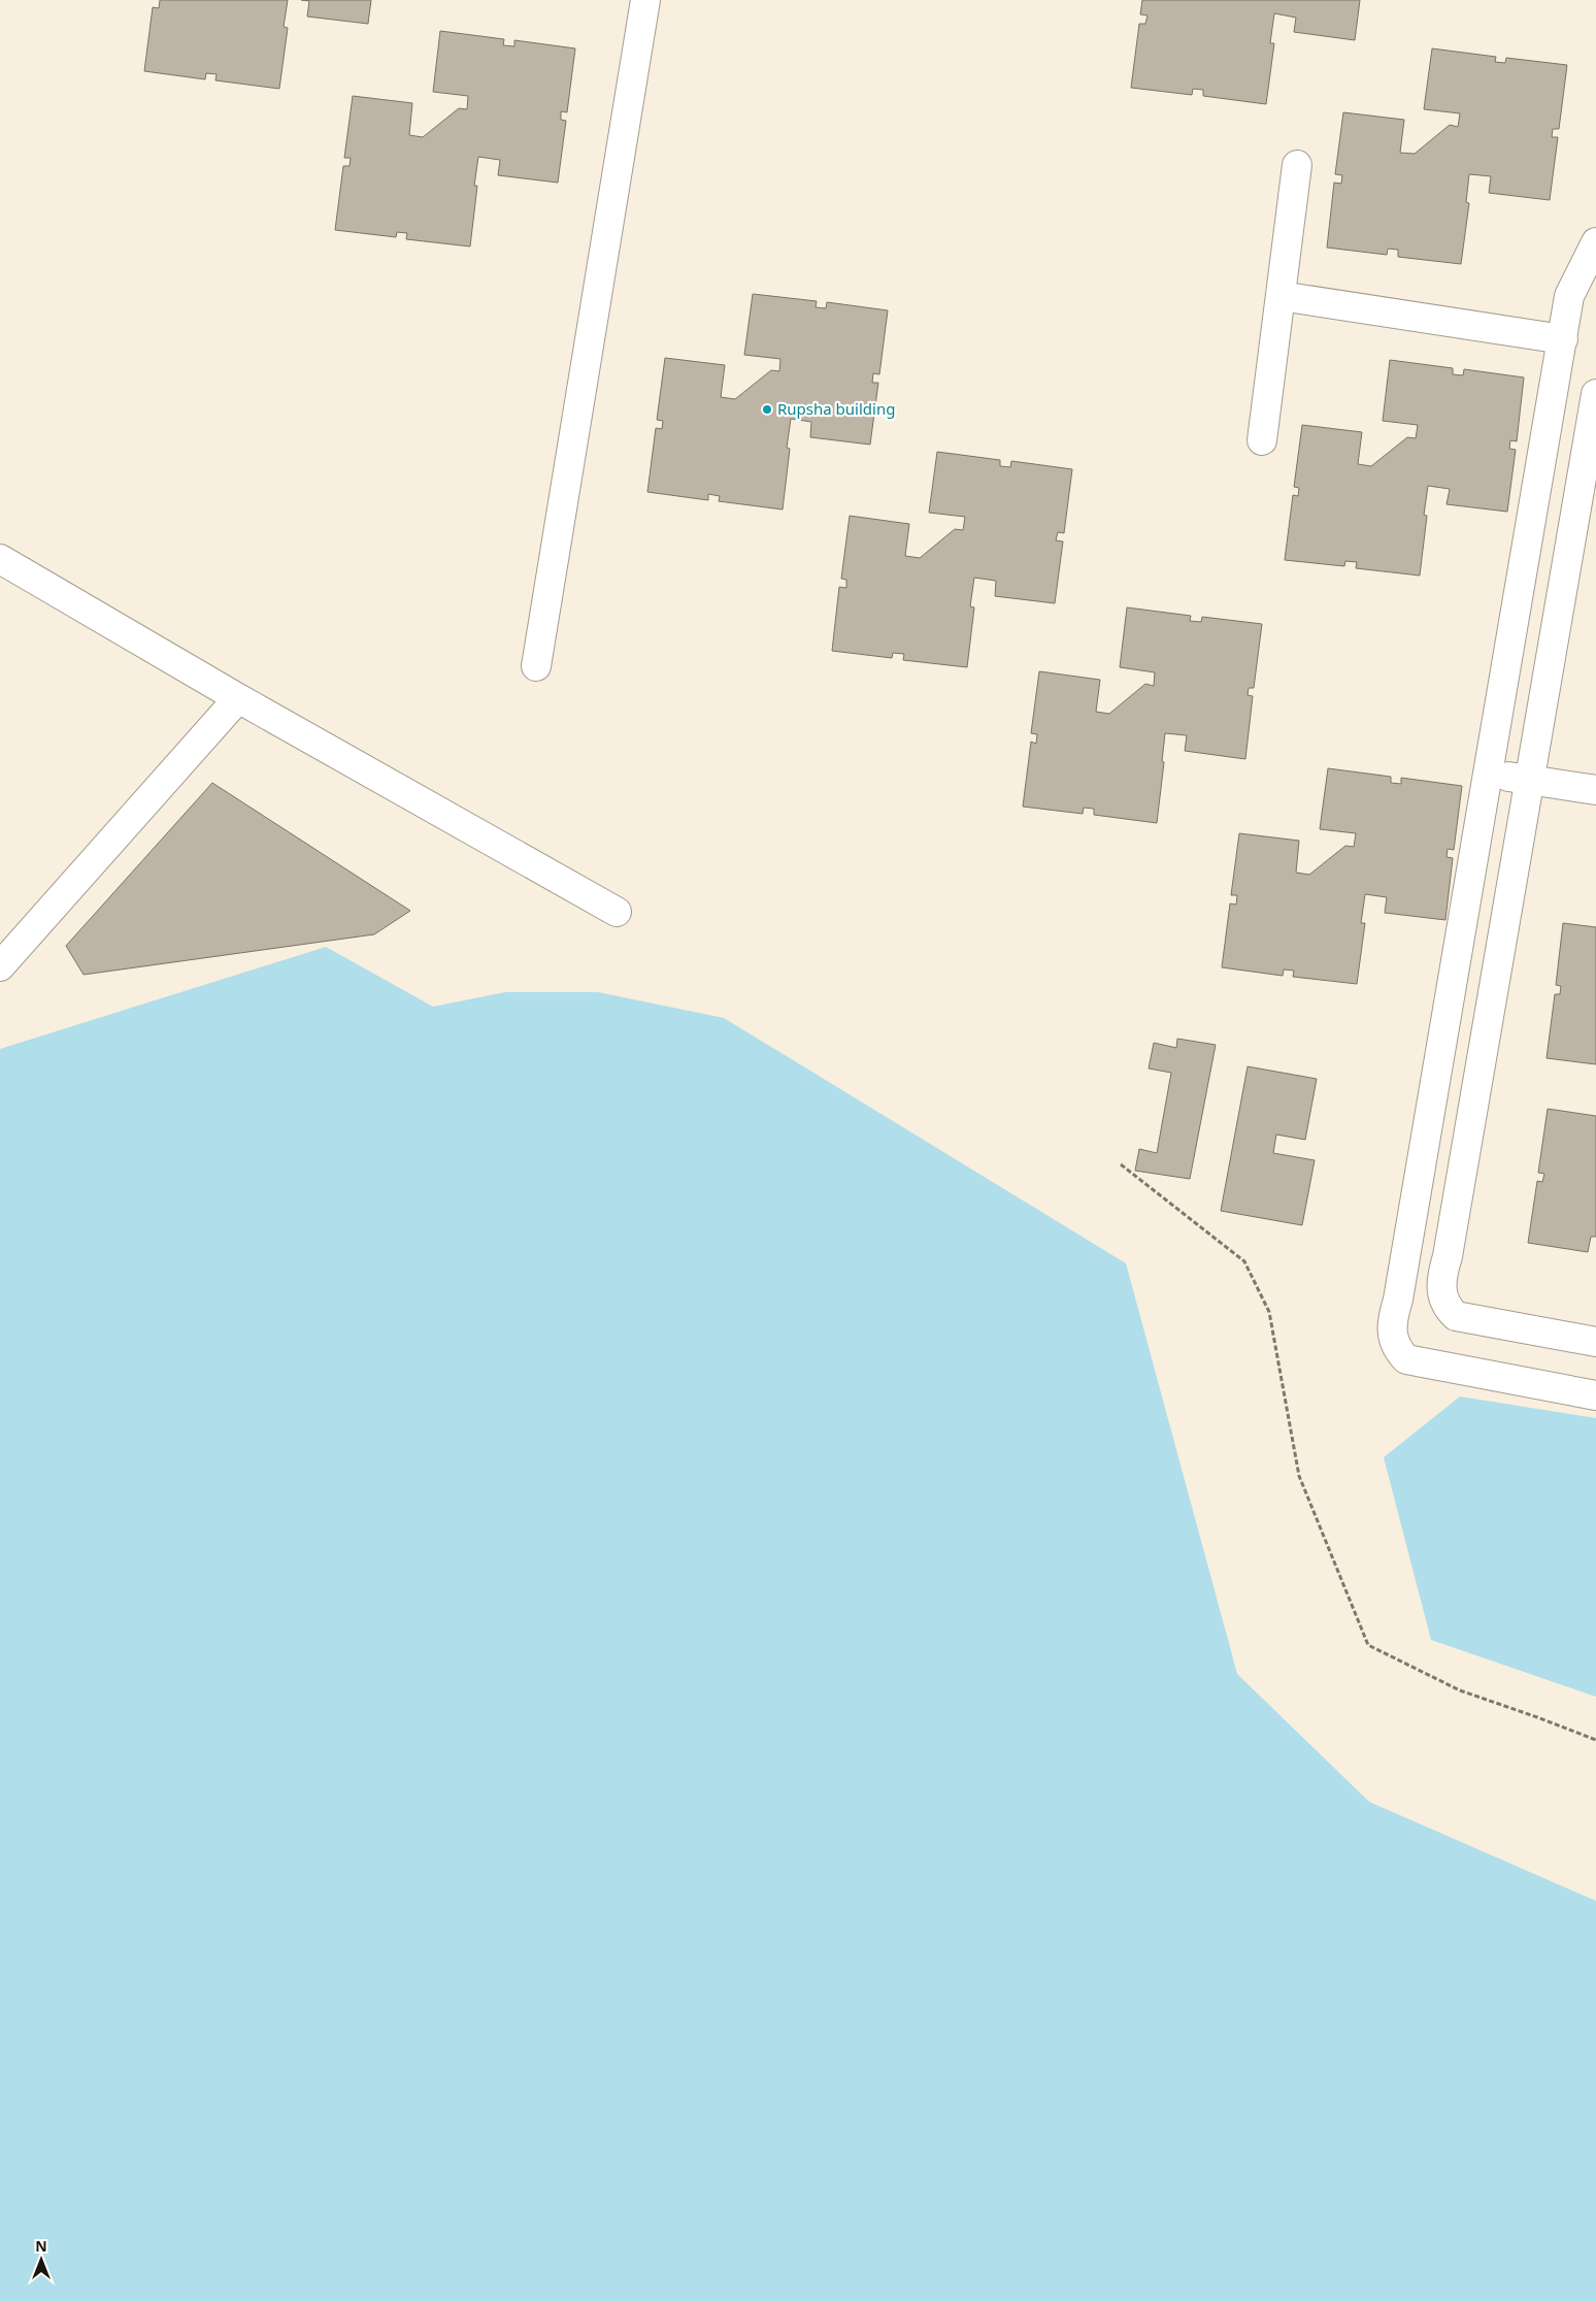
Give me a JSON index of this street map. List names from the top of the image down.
{
  "places": ["Rupsha building"],
  "north": "top"
}
